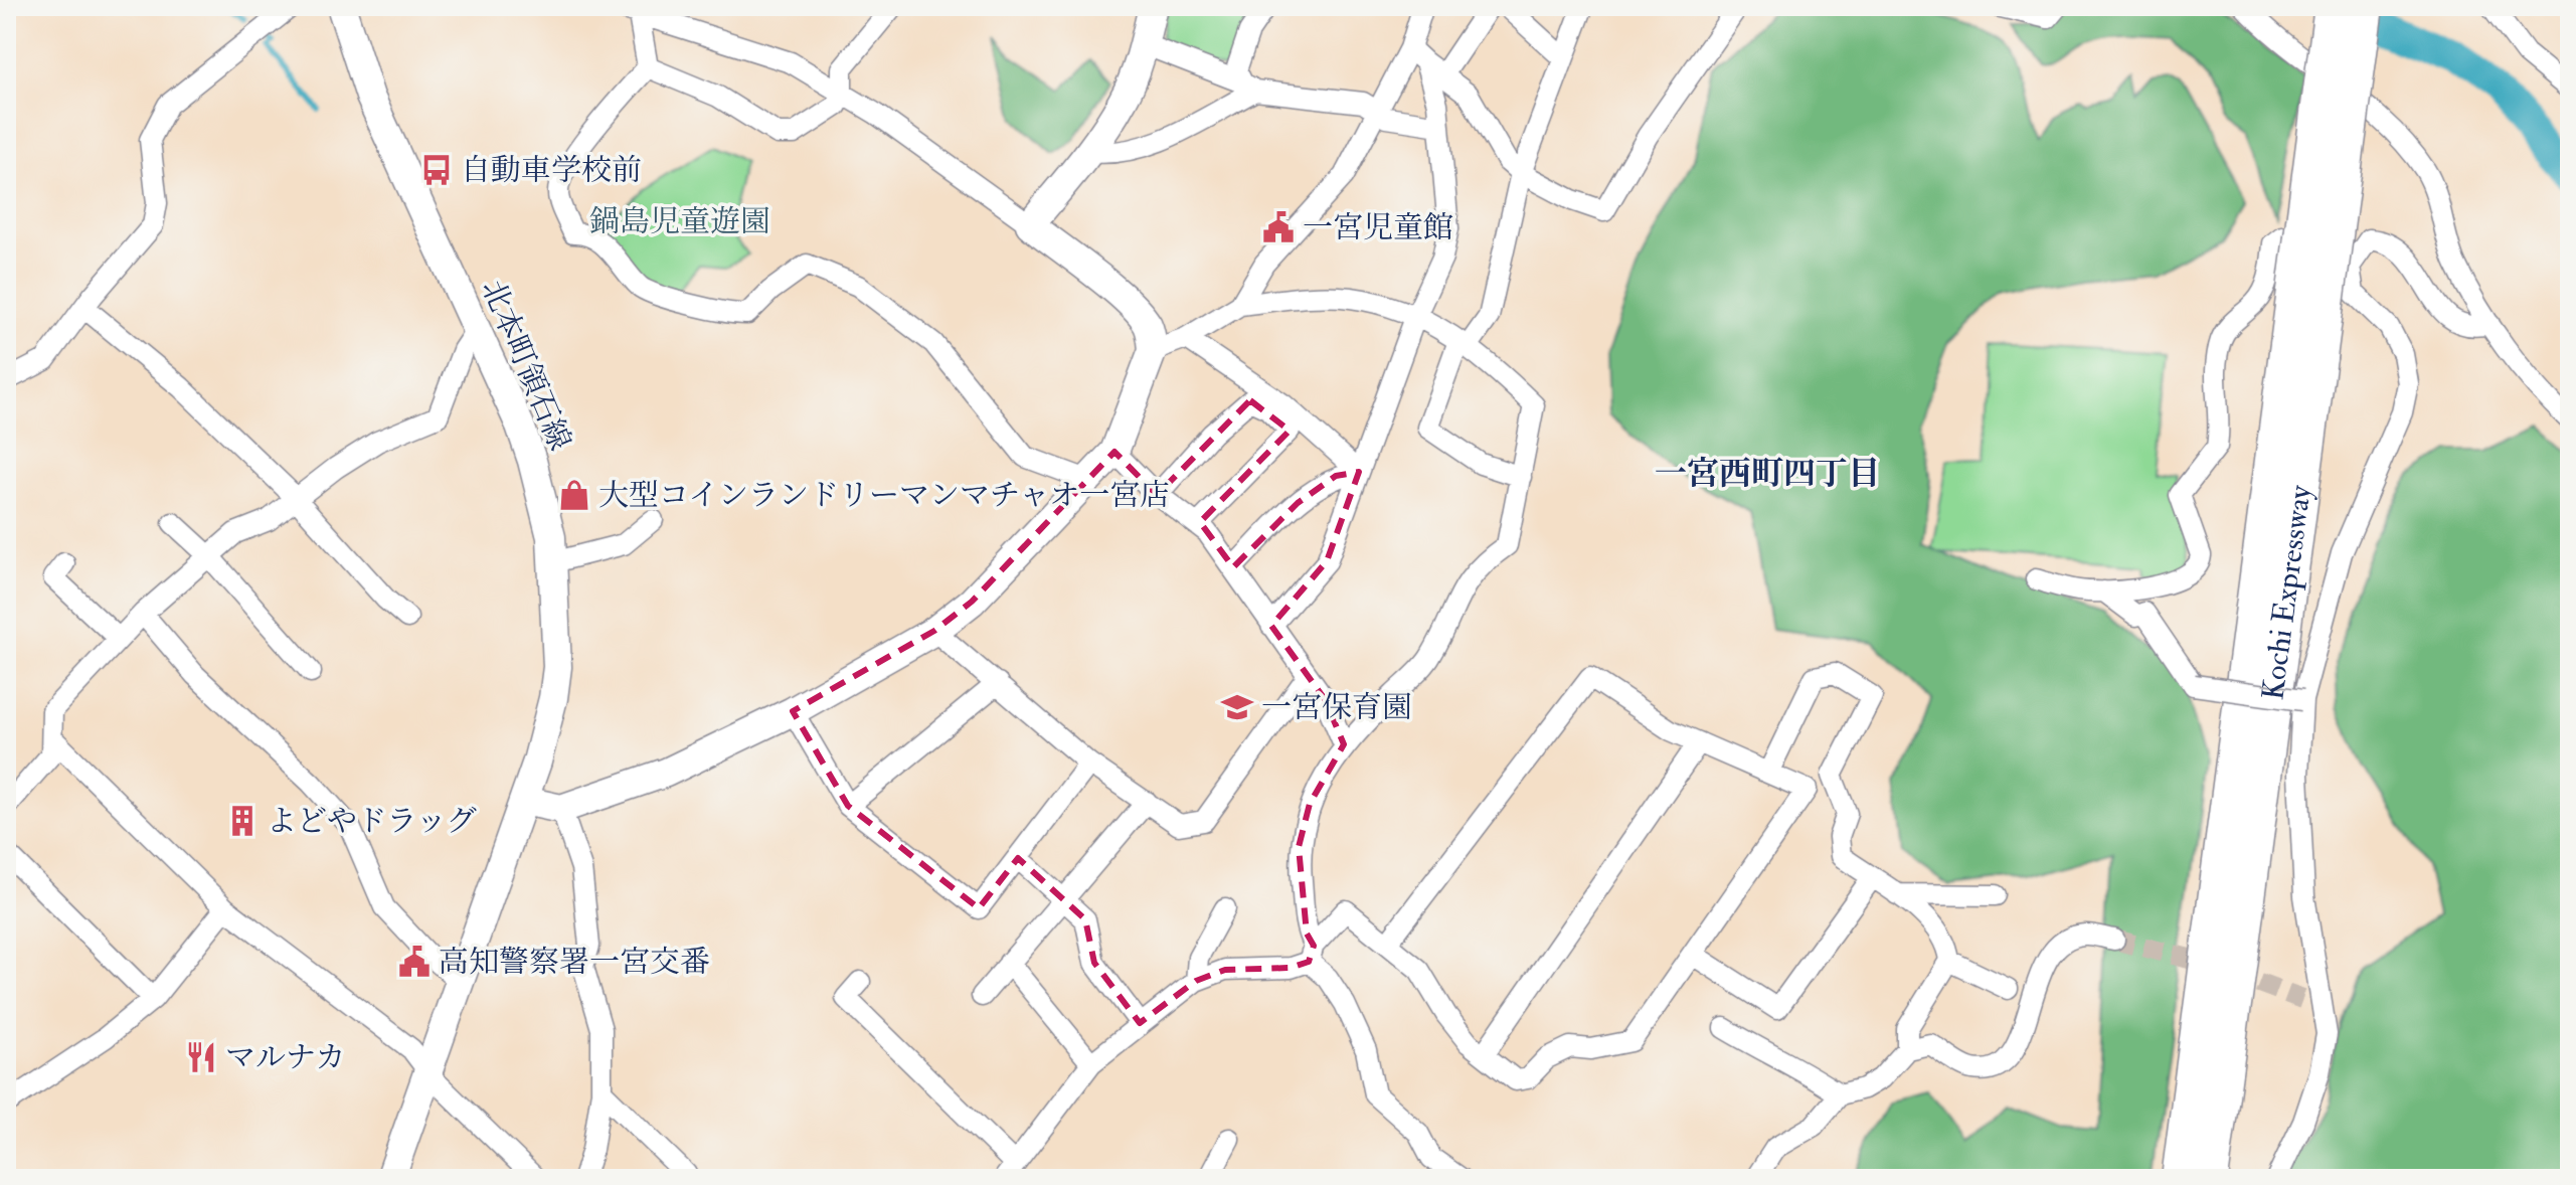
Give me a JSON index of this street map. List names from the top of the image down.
{
  "streets": {
    "highway": ["Kochi Expressway"],
    "street": ["北本町領石線"]
  },
  "districts": ["一宮西町四丁目"],
  "parks": ["鍋島児童遊園"],
  "places": {
    "bus stop": ["自動車学校前"],
    "public building": ["一宮児童館", "高知警察署一宮交番"],
    "shop": ["大型コインランドリーマンマチャオ一宮店"],
    "school or university": ["一宮保育園"],
    "building": ["よどやドラッグ"],
    "restaurant": ["マルナカ"]
  }
}
